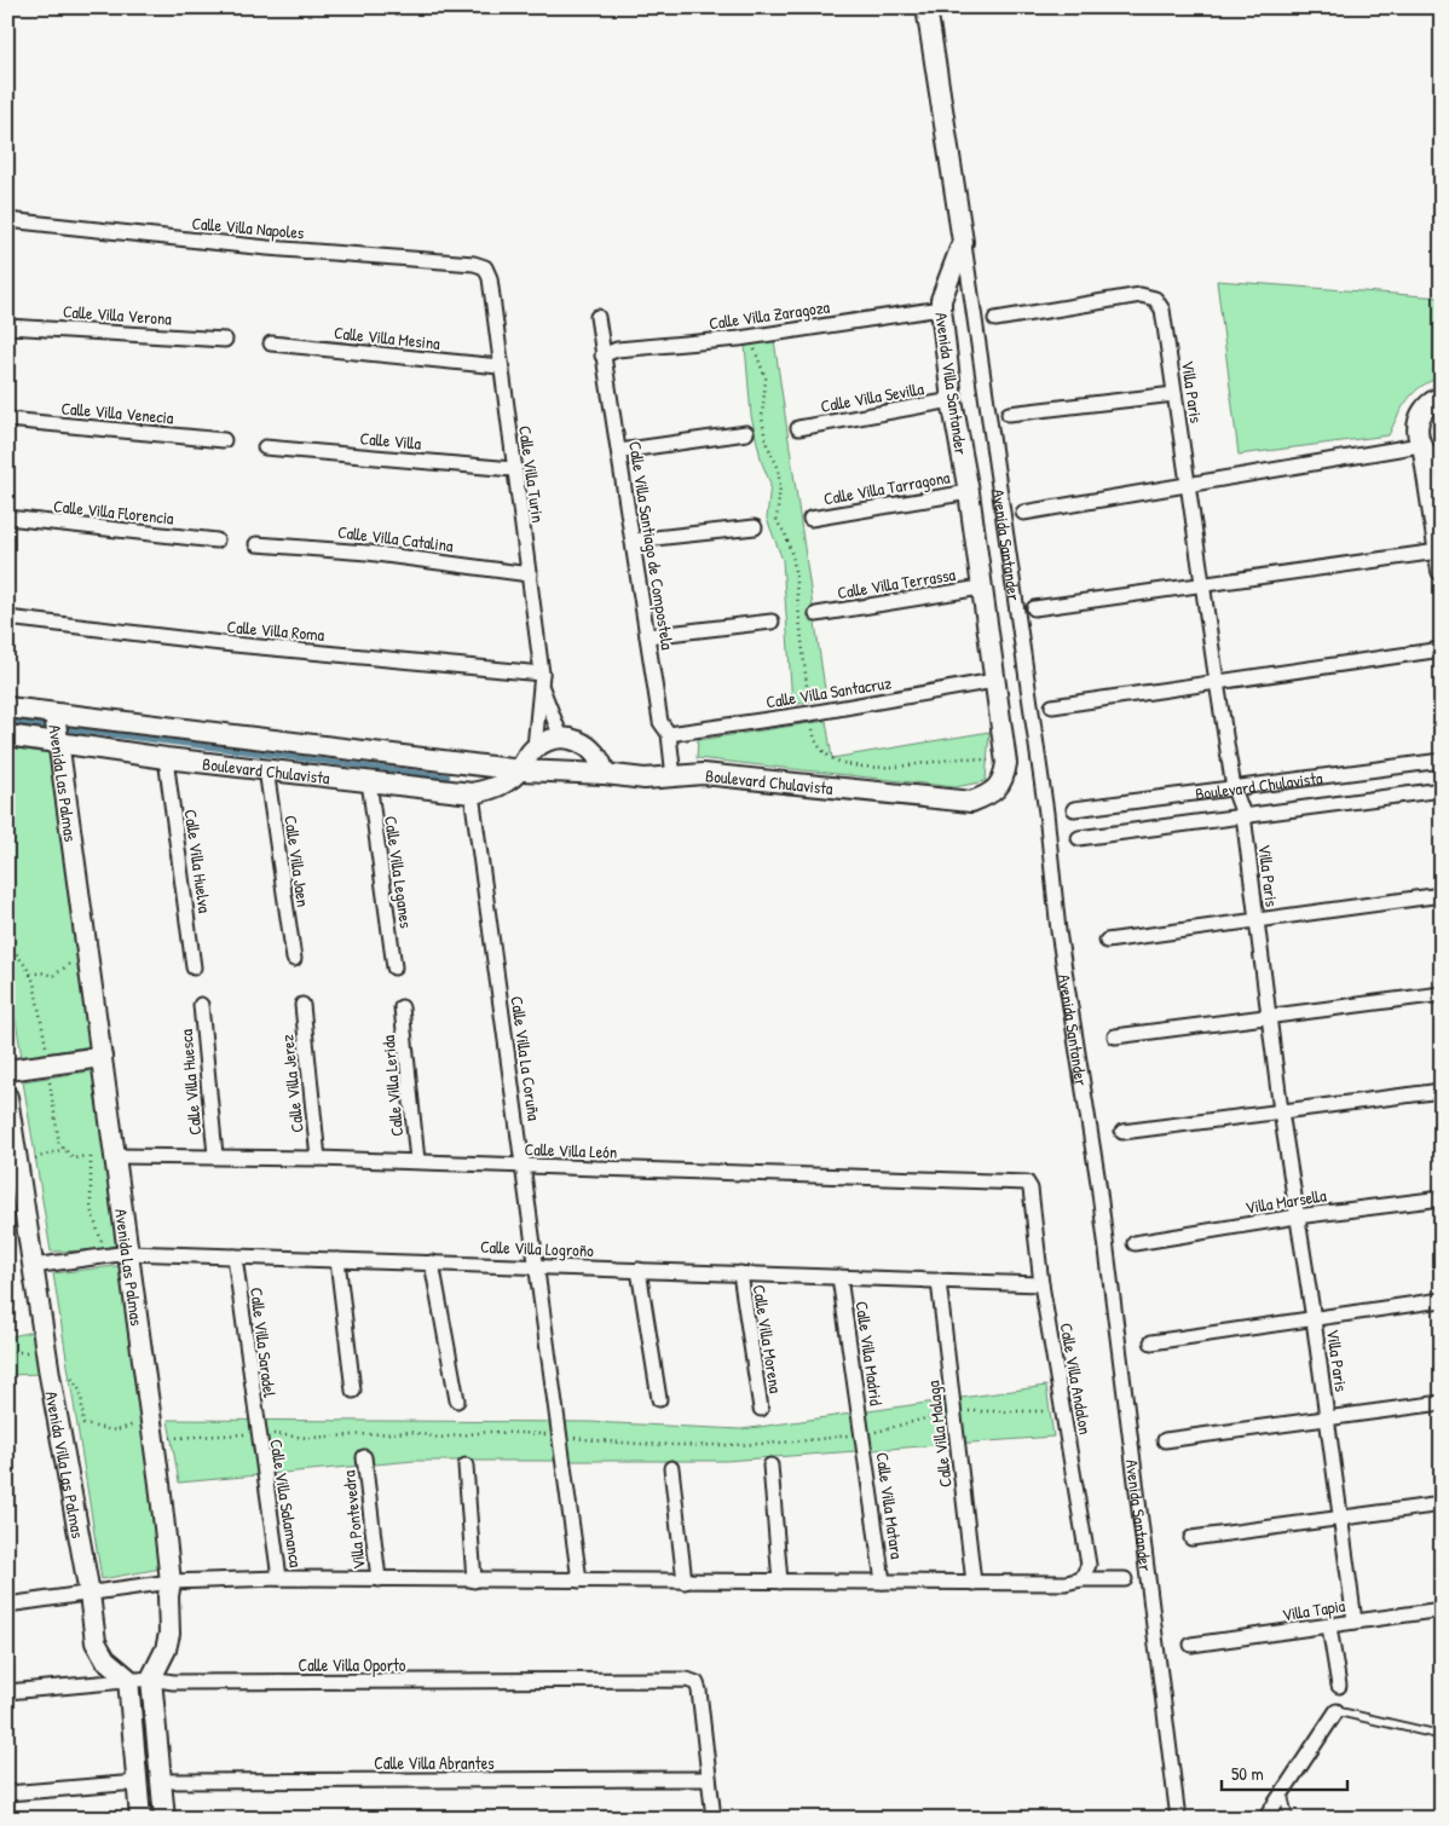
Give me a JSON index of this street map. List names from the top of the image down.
{
  "streets": {
    "street": [
      "Calle Villa Napoles",
      "Calle Villa Verona",
      "Calle Villa Zaragoza",
      "Calle Villa Mesina",
      "Avenida Villa Santander",
      "Villa Paris",
      "Calle Villa Sevilla",
      "Calle Villa Venecia",
      "Calle Villa",
      "Calle Villa Turin",
      "Calle Villa Tarragona",
      "Calle Villa Florencia",
      "Calle Villa Catalina",
      "Avenida Santander",
      "Calle Villa Santiago de Compostela",
      "Calle Villa Terrassa",
      "Calle Villa Roma",
      "Calle Villa Santacruz",
      "Boulevard Chulavista",
      "Avenida Las Palmas",
      "Calle Villa Huelva",
      "Calle Villa Jaen",
      "Calle Villa Leganes",
      "Calle Villa La Coruña",
      "Calle Villa Huesca",
      "Calle Villa Jerez",
      "Calle Villa Lerida",
      "Calle Villa León",
      "Villa Marsella",
      "Calle Villa Logroño",
      "Calle Villa Morena",
      "Calle Villa Saradel",
      "Calle Villa Madrid",
      "Calle Villa Andalon",
      "Calle Villa Malaga",
      "Avenida Villa Las Palmas",
      "Calle Villa Salamanca",
      "Calle Villa Matara",
      "Villa Pontevedra",
      "Villa Tapia",
      "Calle Villa Oporto",
      "Calle Villa Abrantes"
    ]
  },
  "crossings": [
    ["Calle Villa Napoles", "Calle Villa Turin"],
    ["Calle Villa Zaragoza", "Avenida Villa Santander"],
    ["Calle Villa Zaragoza", "Calle Villa Santiago de Compostela"],
    ["Calle Villa Mesina", "Calle Villa Turin"],
    ["Avenida Villa Santander", "Calle Villa Sevilla"],
    ["Avenida Villa Santander", "Calle Villa Tarragona"],
    ["Avenida Villa Santander", "Avenida Santander"],
    ["Avenida Villa Santander", "Calle Villa Terrassa"],
    ["Avenida Villa Santander", "Calle Villa Santacruz"],
    ["Avenida Villa Santander", "Boulevard Chulavista"],
    ["Villa Paris", "Boulevard Chulavista"],
    ["Villa Paris", "Villa Marsella"],
    ["Villa Paris", "Villa Tapia"],
    ["Calle Villa", "Calle Villa Turin"],
    ["Calle Villa Turin", "Calle Villa Catalina"],
    ["Calle Villa Turin", "Calle Villa Roma"],
    ["Calle Villa Turin", "Boulevard Chulavista"],
    ["Calle Villa Santiago de Compostela", "Calle Villa Santacruz"],
    ["Calle Villa Santiago de Compostela", "Boulevard Chulavista"],
    ["Boulevard Chulavista", "Avenida Las Palmas"],
    ["Boulevard Chulavista", "Calle Villa Huelva"],
    ["Boulevard Chulavista", "Calle Villa Jaen"],
    ["Boulevard Chulavista", "Calle Villa Leganes"],
    ["Boulevard Chulavista", "Calle Villa La Coruña"],
    ["Avenida Las Palmas", "Calle Villa León"],
    ["Avenida Las Palmas", "Calle Villa Logroño"],
    ["Avenida Las Palmas", "Calle Villa Oporto"],
    ["Avenida Las Palmas", "Calle Villa Abrantes"],
    ["Calle Villa La Coruña", "Calle Villa León"],
    ["Calle Villa La Coruña", "Calle Villa Logroño"],
    ["Calle Villa Huesca", "Calle Villa León"],
    ["Calle Villa Jerez", "Calle Villa León"],
    ["Calle Villa Lerida", "Calle Villa León"],
    ["Calle Villa León", "Calle Villa Andalon"],
    ["Calle Villa Logroño", "Calle Villa Morena"],
    ["Calle Villa Logroño", "Calle Villa Saradel"],
    ["Calle Villa Logroño", "Calle Villa Madrid"],
    ["Calle Villa Logroño", "Calle Villa Andalon"],
    ["Calle Villa Logroño", "Calle Villa Malaga"],
    ["Calle Villa Logroño", "Avenida Villa Las Palmas"],
    ["Calle Villa Saradel", "Calle Villa Salamanca"],
    ["Calle Villa Madrid", "Calle Villa Matara"],
    ["Avenida Villa Las Palmas", "Calle Villa Oporto"],
    ["Calle Villa Oporto", "Calle Villa Abrantes"]
  ],
  "scale_bar": "50 m"
}
